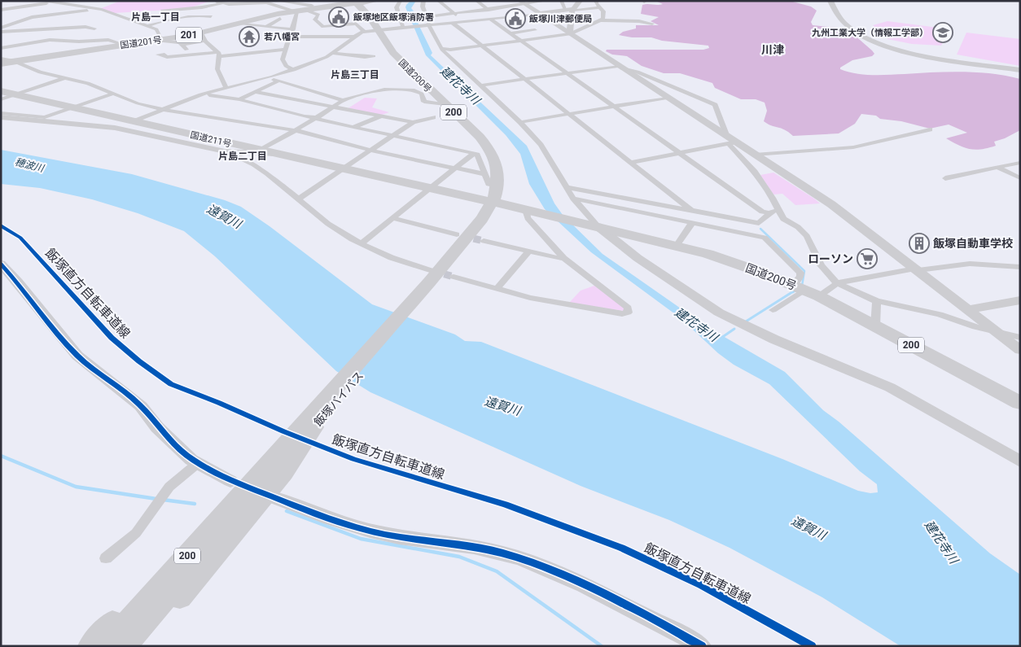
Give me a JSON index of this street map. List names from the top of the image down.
{
  "streets": {
    "highway": [
      "201",
      "国道201号",
      "国道200号",
      "200",
      "国道211号",
      "飯塚バイパス"
    ],
    "cycle path": ["飯塚直方自転車道線"]
  },
  "crossings": [
    ["国道200号", "国道211号"],
    ["国道200号", "飯塚バイパス"],
    ["200", "飯塚バイパス"],
    ["国道211号", "飯塚バイパス"]
  ],
  "districts": [
    "片島一丁目",
    "川津",
    "片島三丁目",
    "片島二丁目"
  ],
  "water": ["建花寺川", "穂波川", "遠賀川"],
  "places": {
    "public building": ["飯塚地区飯塚消防署", "飯塚川津郵便局"],
    "school or university": ["九州工業大学（情報工学部）"],
    "temple": ["若八幡宮"],
    "building": ["飯塚自動車学校"],
    "supermarket": ["ローソン"]
  }
}
